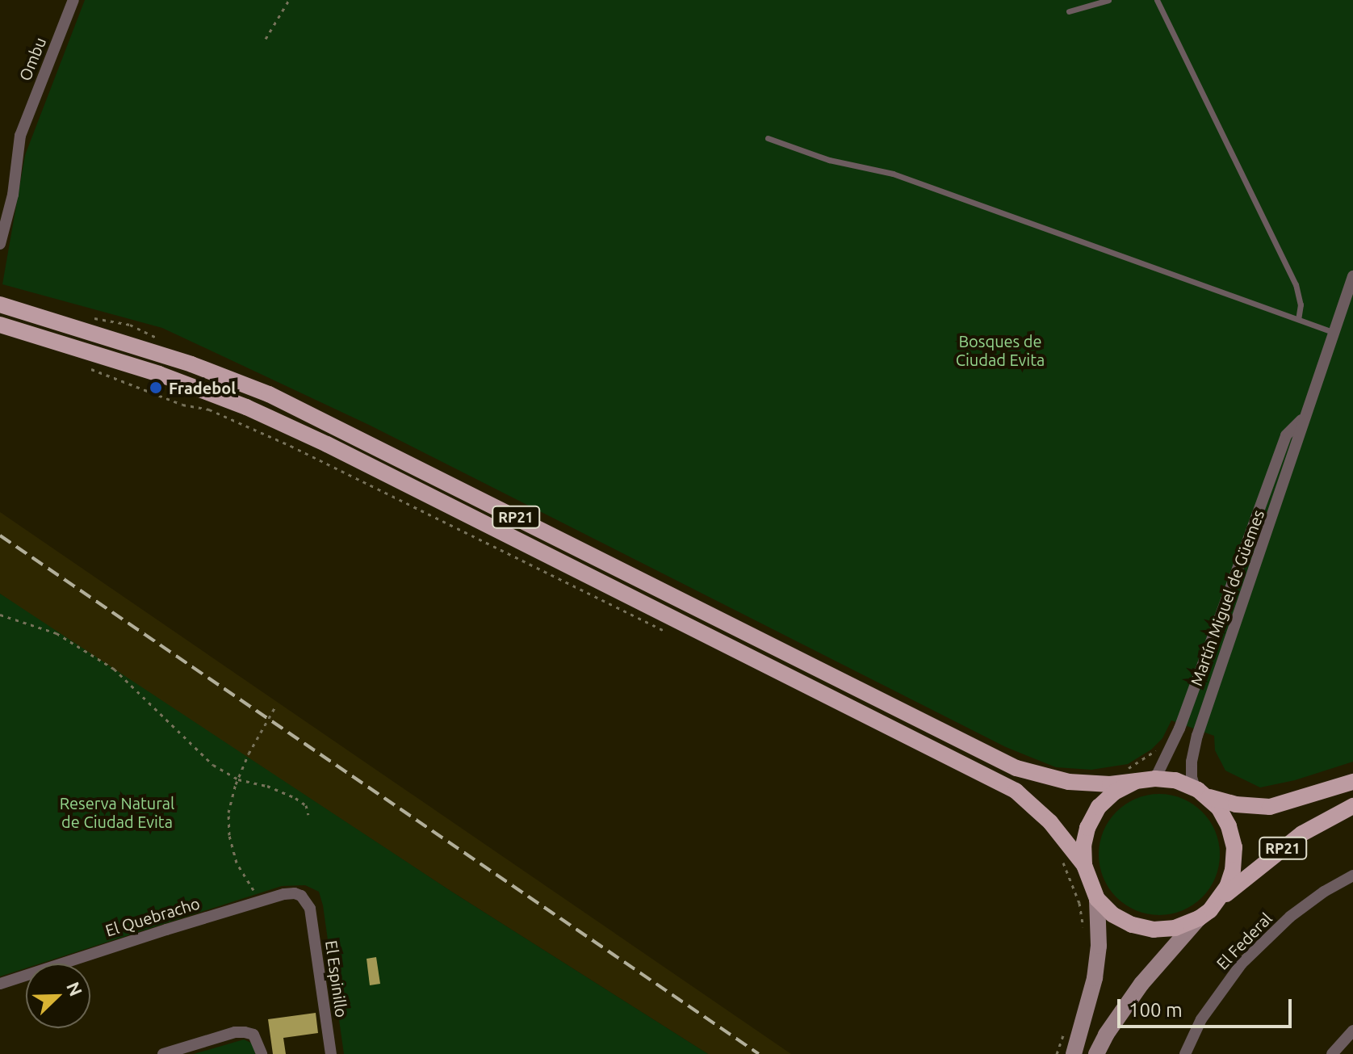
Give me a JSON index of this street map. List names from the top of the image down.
{
  "streets": {
    "main road": ["RP21"],
    "street": [
      "Ombu",
      "Martín Miguel de Güemes",
      "El Quebracho",
      "El Federal",
      "El Espinillo"
    ]
  },
  "crossings": [
    ["RP21", "Martín Miguel de Güemes"],
    ["El Quebracho", "El Espinillo"]
  ],
  "parks": ["Bosques de Ciudad Evita", "Reserva Natural de Ciudad Evita"],
  "places": ["Fradebol"],
  "scale_bar": "100 m",
  "north": "top right"
}
